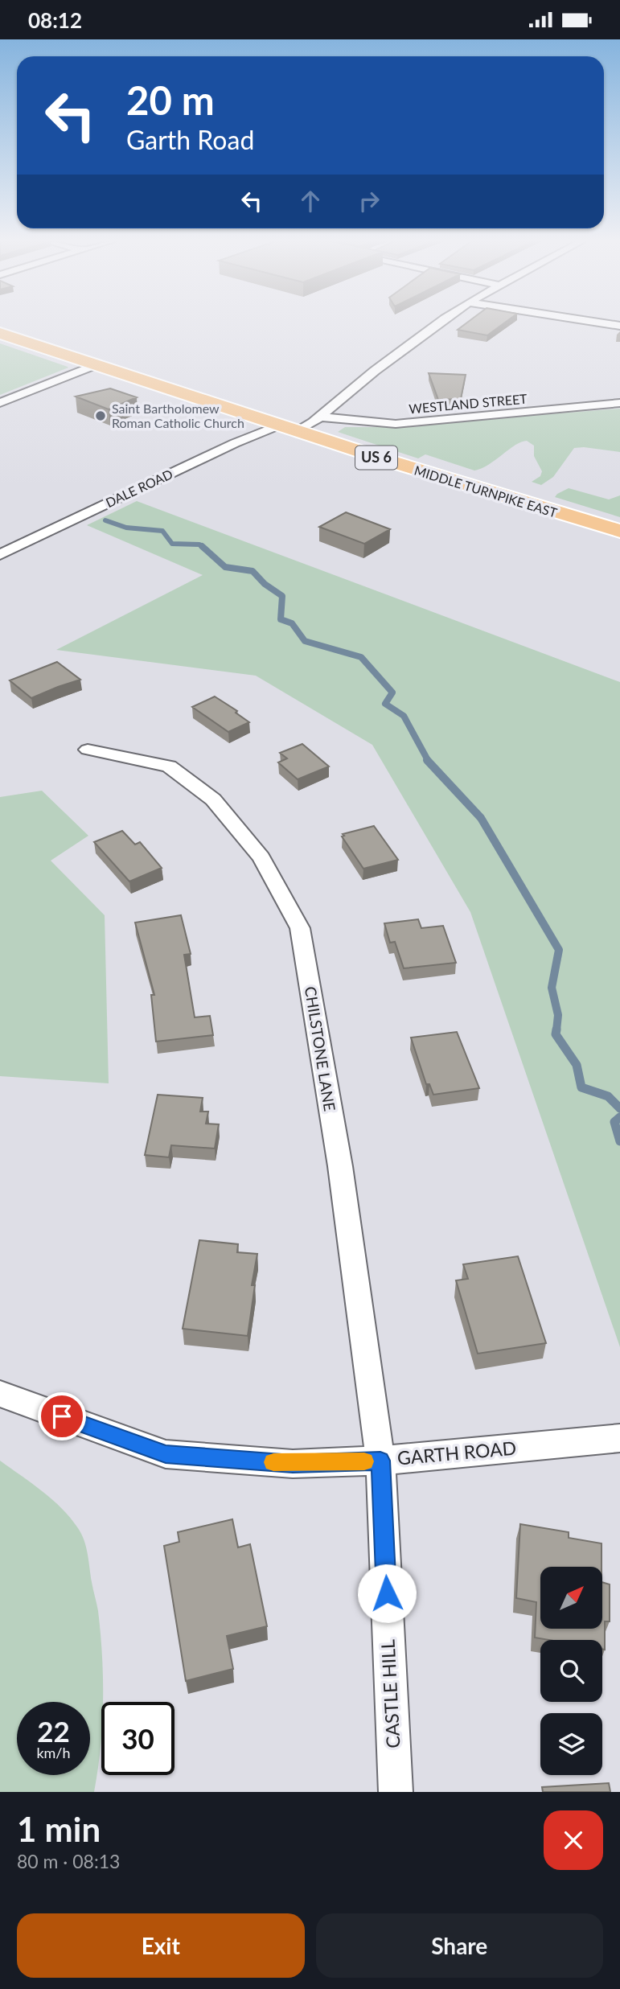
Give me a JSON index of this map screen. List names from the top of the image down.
{
  "streets": {
    "main road": ["US 6", "MIDDLE TURNPIKE EAST"],
    "street": [
      "WESTLAND STREET",
      "DALE ROAD",
      "CHILSTONE LANE",
      "GARTH ROAD",
      "CASTLE HILL"
    ]
  },
  "crossings": [
    ["WESTLAND STREET", "DALE ROAD"],
    ["DALE ROAD", "MIDDLE TURNPIKE EAST"],
    ["CHILSTONE LANE", "GARTH ROAD"],
    ["CHILSTONE LANE", "CASTLE HILL"],
    ["GARTH ROAD", "CASTLE HILL"]
  ],
  "places": ["Saint Bartholomew Roman Catholic Church"],
  "north": "top right",
  "page": {
    "status": "08:12",
    "turn": ["20 m", "Garth Road"],
    "speed": "22 km/h",
    "limit": "30",
    "heading": ["1 min", "80 m · 08:13"],
    "buttons": ["Exit", "Share"]
  }
}
